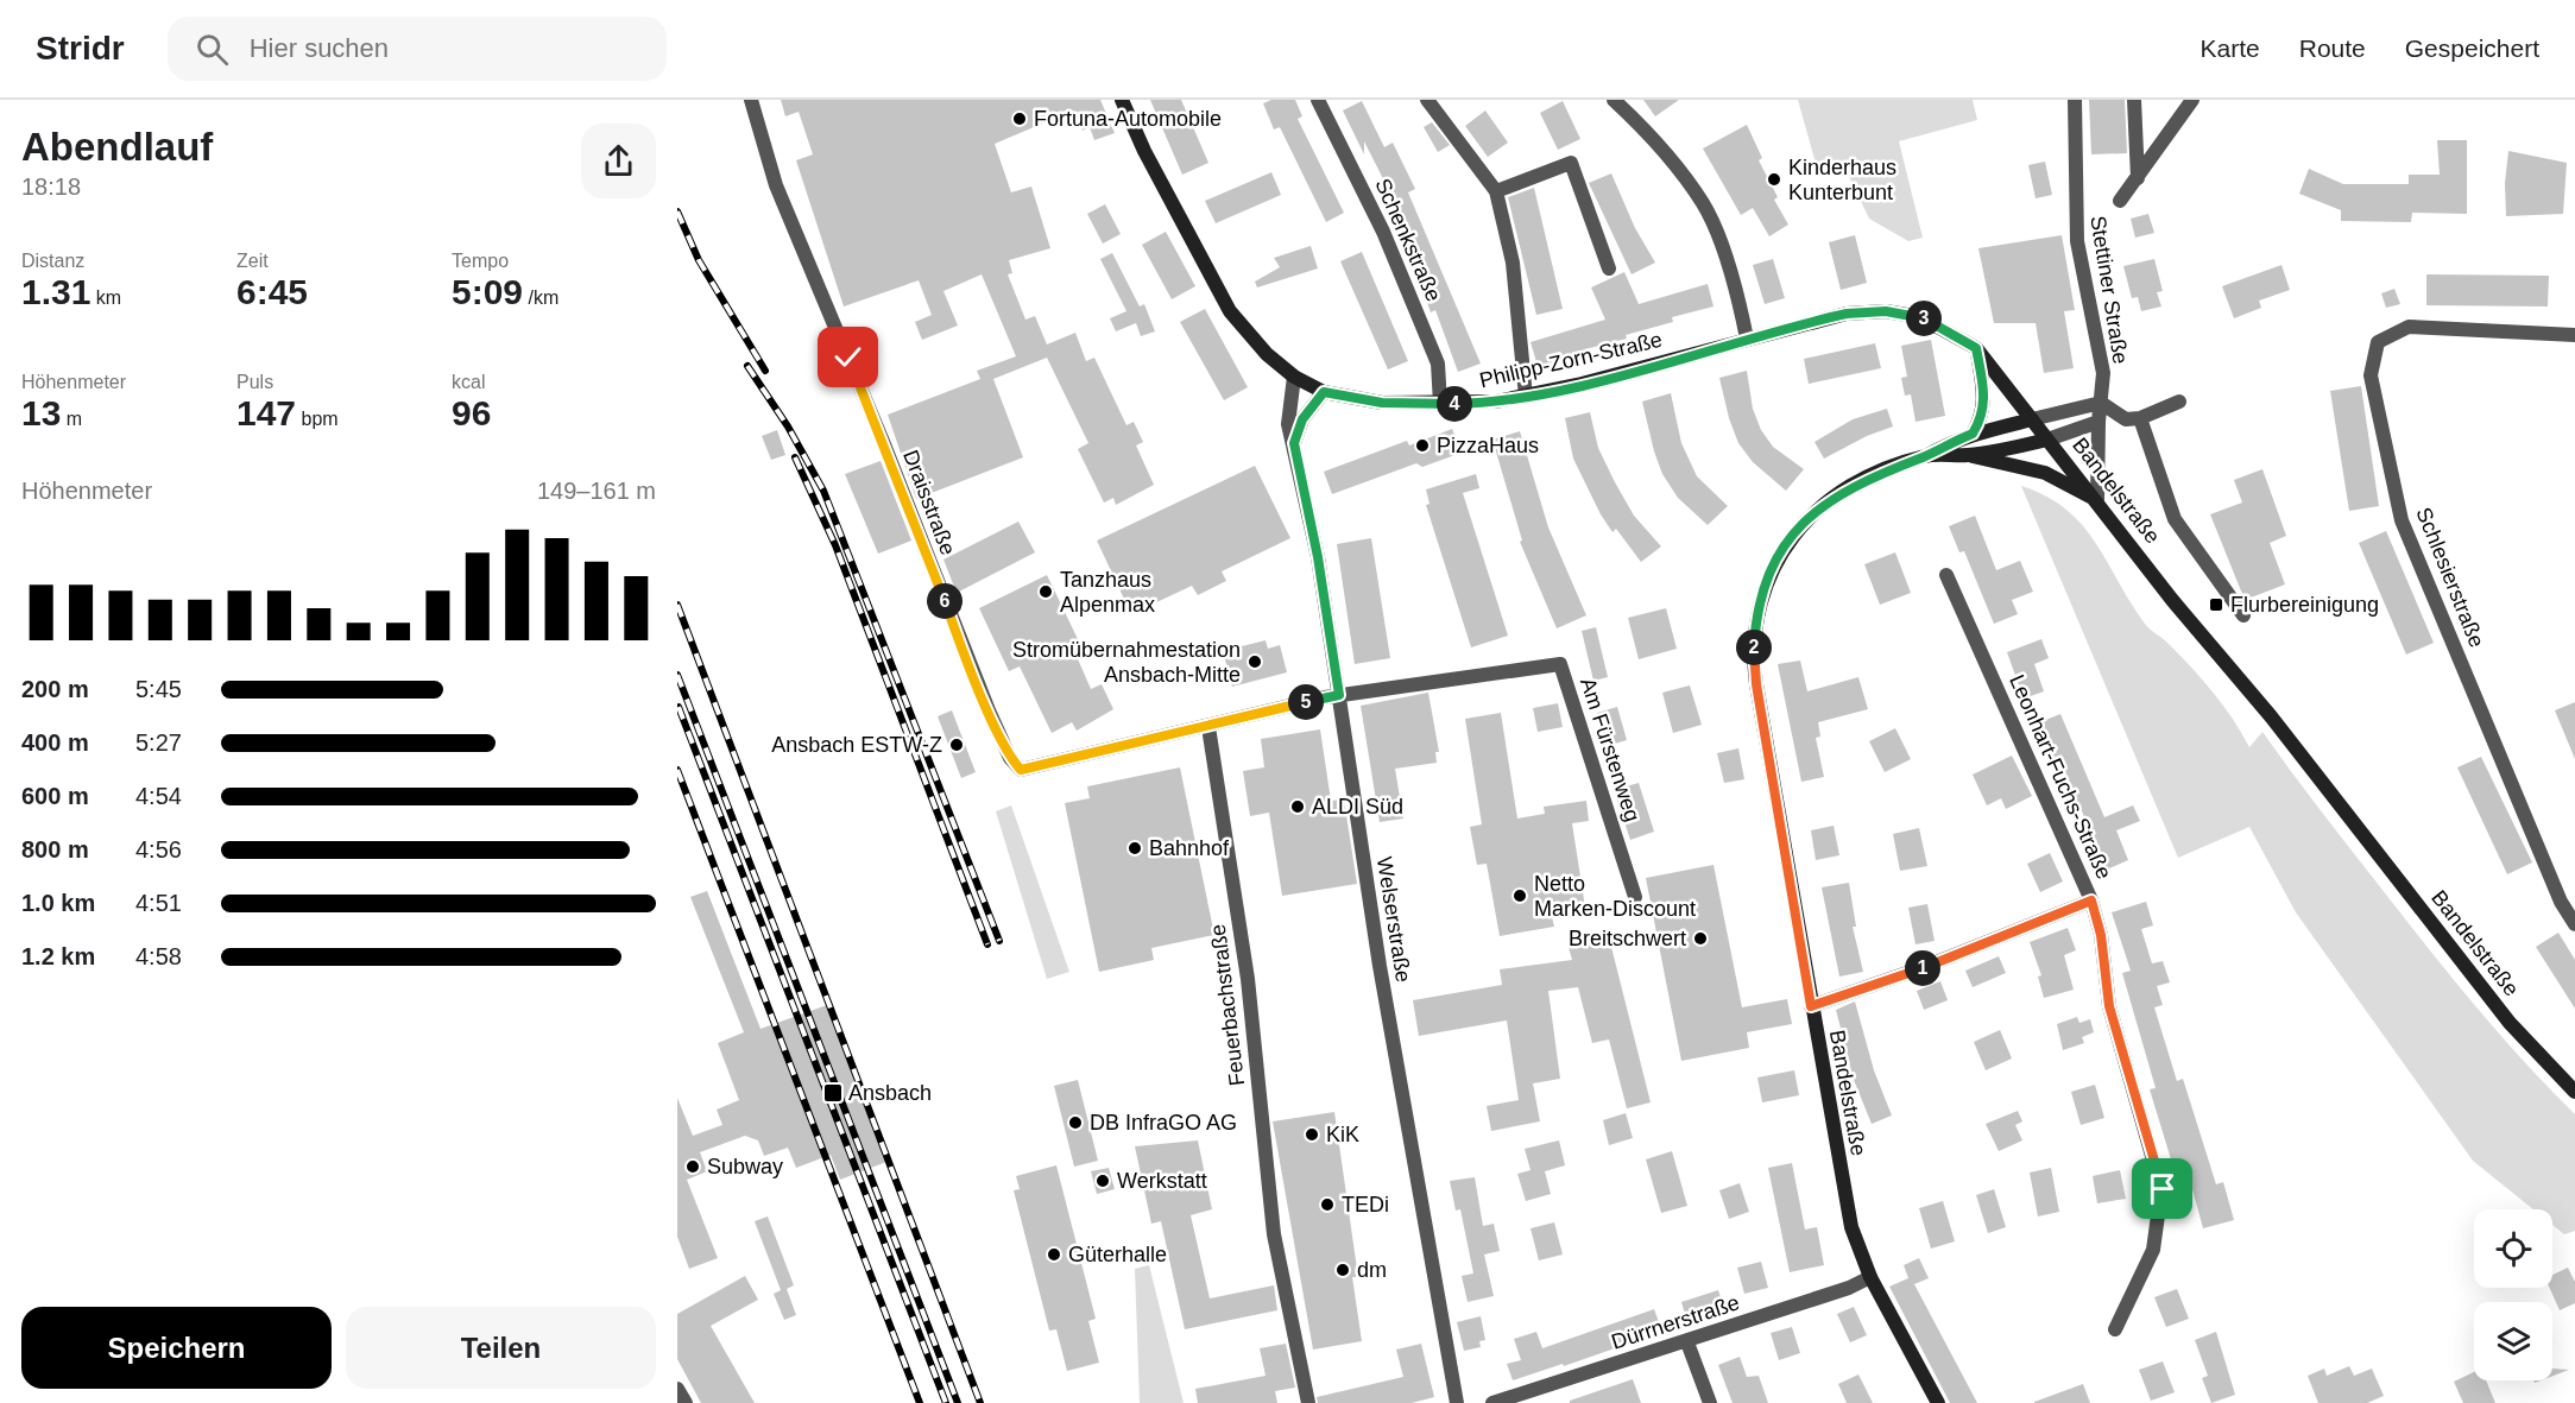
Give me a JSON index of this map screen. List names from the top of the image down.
{
  "streets": {
    "main road": ["Philipp-Zorn-Straße", "Bandelstraße"],
    "street": [
      "Schenkstraße",
      "Stettiner Straße",
      "Draisstraße",
      "Schlesierstraße",
      "Am Fürstenweg",
      "Leonhart-Fuchs-Straße",
      "Welserstraße",
      "Feuerbachstraße",
      "Dürrnerstraße"
    ]
  },
  "crossings": [
    ["Schenkstraße", "Philipp-Zorn-Straße"],
    ["Stettiner Straße", "Bandelstraße"],
    ["Philipp-Zorn-Straße", "Bandelstraße"],
    ["Philipp-Zorn-Straße", "Welserstraße"],
    ["Bandelstraße", "Dürrnerstraße"],
    ["Draisstraße", "Am Fürstenweg"],
    ["Draisstraße", "Welserstraße"],
    ["Draisstraße", "Feuerbachstraße"],
    ["Am Fürstenweg", "Welserstraße"]
  ],
  "places": {
    "other": [
      "Fortuna-Automobile",
      "Kinderhaus Kunterbunt",
      "PizzaHaus",
      "Tanzhaus Alpenmax",
      "Stromübernahmestation Ansbach-Mitte",
      "Ansbach ESTW-Z",
      "ALDI Süd",
      "Bahnhof",
      "Netto Marken-Discount",
      "Breitschwert",
      "DB InfraGO AG",
      "KiK",
      "Subway",
      "Werkstatt",
      "TEDi",
      "Güterhalle",
      "dm"
    ],
    "transit": ["Flurbereinigung", "Ansbach"]
  },
  "page": {
    "header": "Stridr",
    "search": "Hier suchen",
    "nav": ["Karte", "Route", "Gespeichert"],
    "heading": ["Abendlauf", "18:18"],
    "stats": [
      ["Distanz", "1.31 km"],
      ["Zeit", "6:45"],
      ["Tempo", "5:09 /km"],
      ["Höhenmeter", "13 m"],
      ["Puls", "147 bpm"],
      ["kcal", "96"]
    ],
    "pins": [
      "3",
      "4",
      "6",
      "2",
      "5",
      "1"
    ],
    "chart": ["Höhenmeter", "149–161 m"],
    "list": [
      {
        "name": "200 m",
        "note": "5:45"
      },
      {
        "name": "400 m",
        "note": "5:27"
      },
      {
        "name": "600 m",
        "note": "4:54"
      },
      {
        "name": "800 m",
        "note": "4:56"
      },
      {
        "name": "1.0 km",
        "note": "4:51"
      },
      {
        "name": "1.2 km",
        "note": "4:58"
      }
    ],
    "buttons": ["Speichern", "Teilen"]
  }
}
